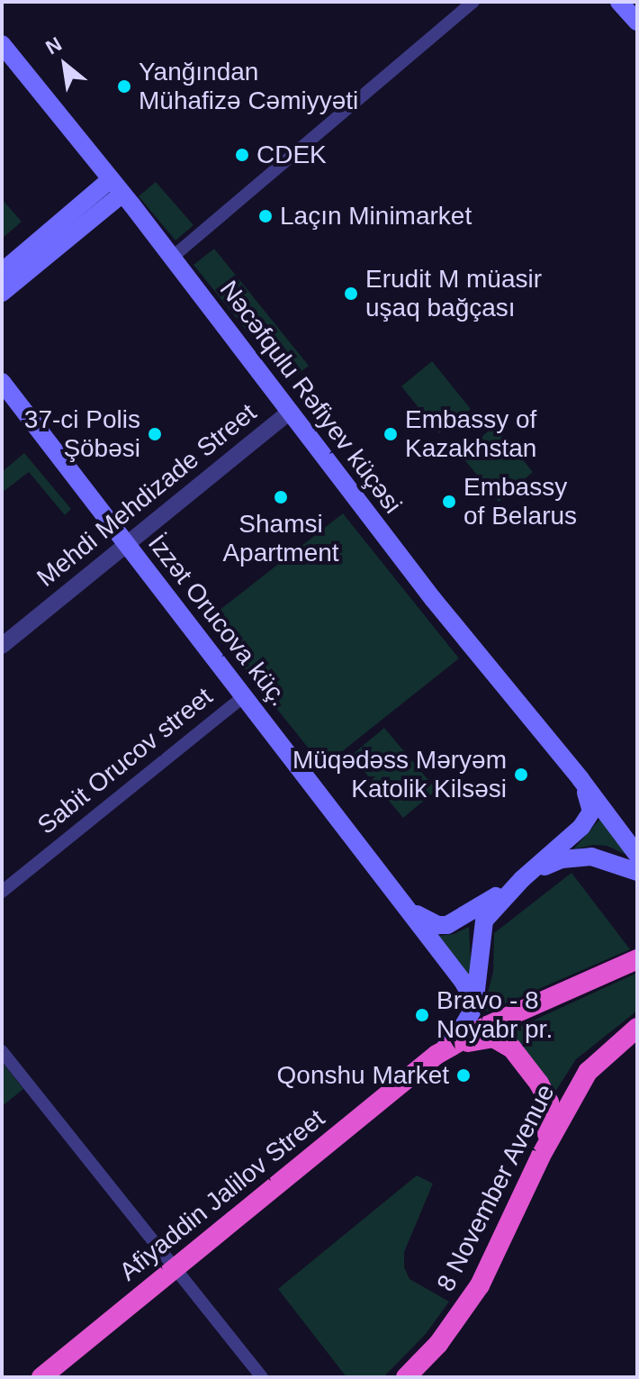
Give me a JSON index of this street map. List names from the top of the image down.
{
  "streets": {
    "highway": ["8 November Avenue", "Afiyaddin Jalilov Street"],
    "main road": ["Nəcəfqulu Rəfiyev küçəsi", "İzzət Orucova küç."],
    "street": ["Mehdi Mehdizade Street", "Sabit Orucov street"]
  },
  "crossings": [
    ["Nəcəfqulu Rəfiyev küçəsi", "Mehdi Mehdizade Street"],
    ["Mehdi Mehdizade Street", "İzzət Orucova küç."],
    ["İzzət Orucova küç.", "Sabit Orucov street"]
  ],
  "places": [
    "Yanğından Mühafizə Cəmiyyəti",
    "CDEK",
    "Laçın Minimarket",
    "Erudit M müasir uşaq bağçası",
    "37-ci Polis Şöbəsi",
    "Embassy of Kazakhstan",
    "Shamsi Apartment",
    "Embassy of Belarus",
    "Müqədəss Məryəm Katolik Kilsəsi",
    "Bravo - 8 Noyabr pr.",
    "Qonshu Market"
  ],
  "north": "top left"
}
